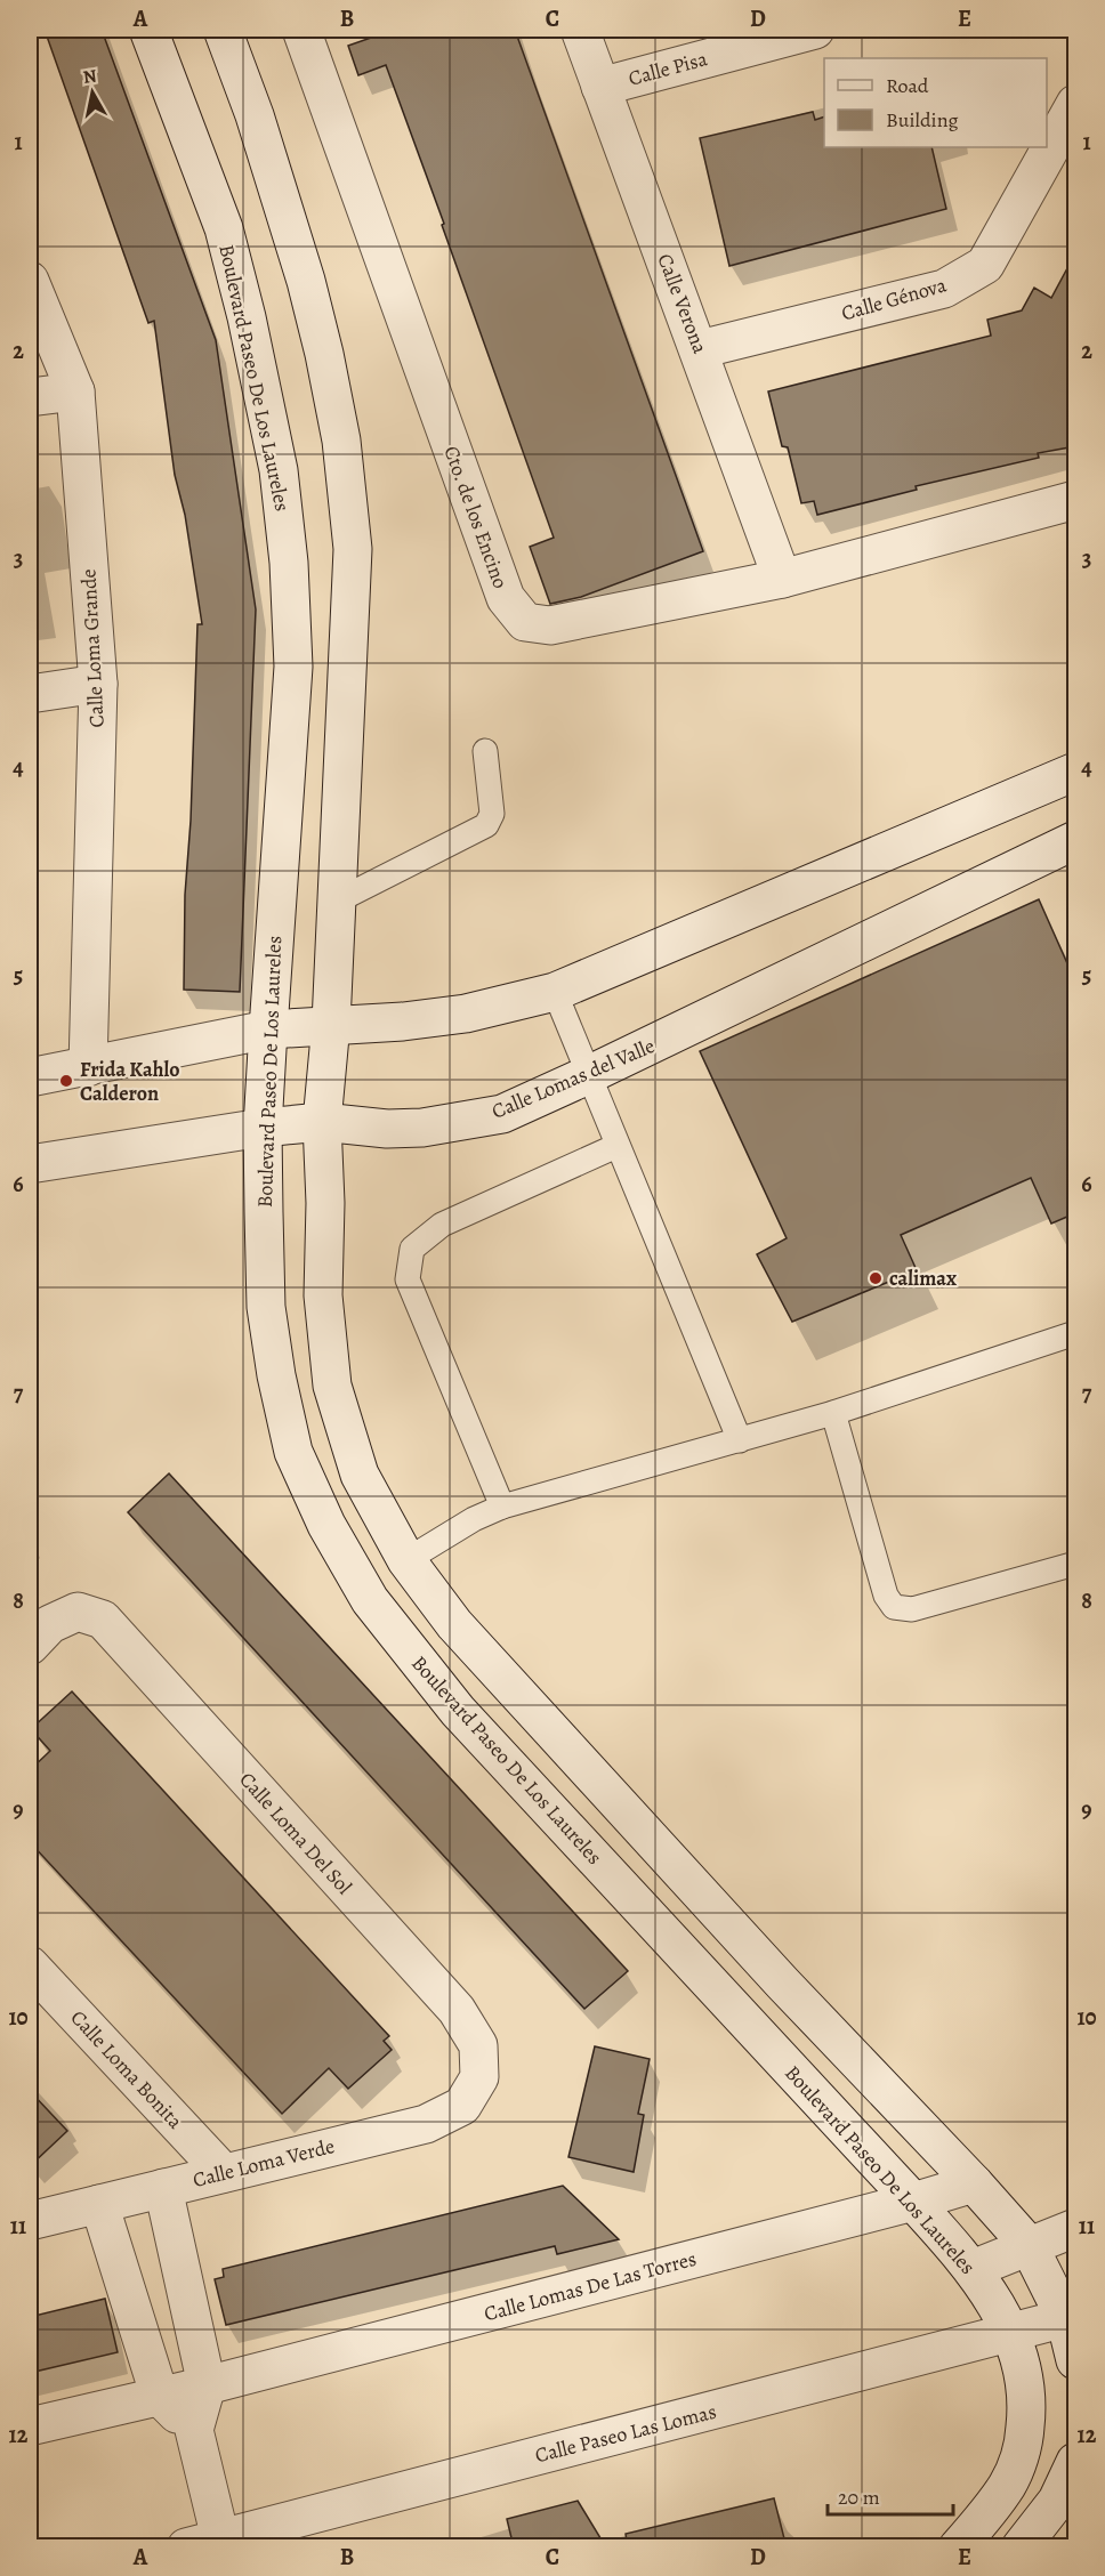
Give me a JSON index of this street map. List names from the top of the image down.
{
  "streets": {
    "street": [
      "Calle Pisa",
      "Calle Génova",
      "Calle Verona",
      "Boulevard Paseo De Los Laureles",
      "Cto. de los Encino",
      "Calle Loma Grande",
      "Calle Lomas del Valle",
      "Calle Loma Del Sol",
      "Calle Loma Bonita",
      "Calle Loma Verde",
      "Calle Lomas De Las Torres",
      "Calle Paseo Las Lomas"
    ]
  },
  "crossings": [
    ["Calle Pisa", "Calle Verona"],
    ["Calle Génova", "Calle Verona"],
    ["Calle Verona", "Cto. de los Encino"],
    ["Boulevard Paseo De Los Laureles", "Calle Lomas del Valle"],
    ["Boulevard Paseo De Los Laureles", "Calle Lomas De Las Torres"],
    ["Boulevard Paseo De Los Laureles", "Calle Paseo Las Lomas"],
    ["Calle Loma Del Sol", "Calle Loma Verde"],
    ["Calle Loma Bonita", "Calle Loma Verde"]
  ],
  "places": ["Frida Kahlo Calderon", "calimax"],
  "legend": ["Road", "Building"],
  "scale_bar": "20 m",
  "north": "top",
  "grid": {
    "columns": [
      "A",
      "B",
      "C",
      "D",
      "E"
    ],
    "rows": [
      "1",
      "2",
      "3",
      "4",
      "5",
      "6",
      "7",
      "8",
      "9",
      "10",
      "11",
      "12"
    ]
  }
}
